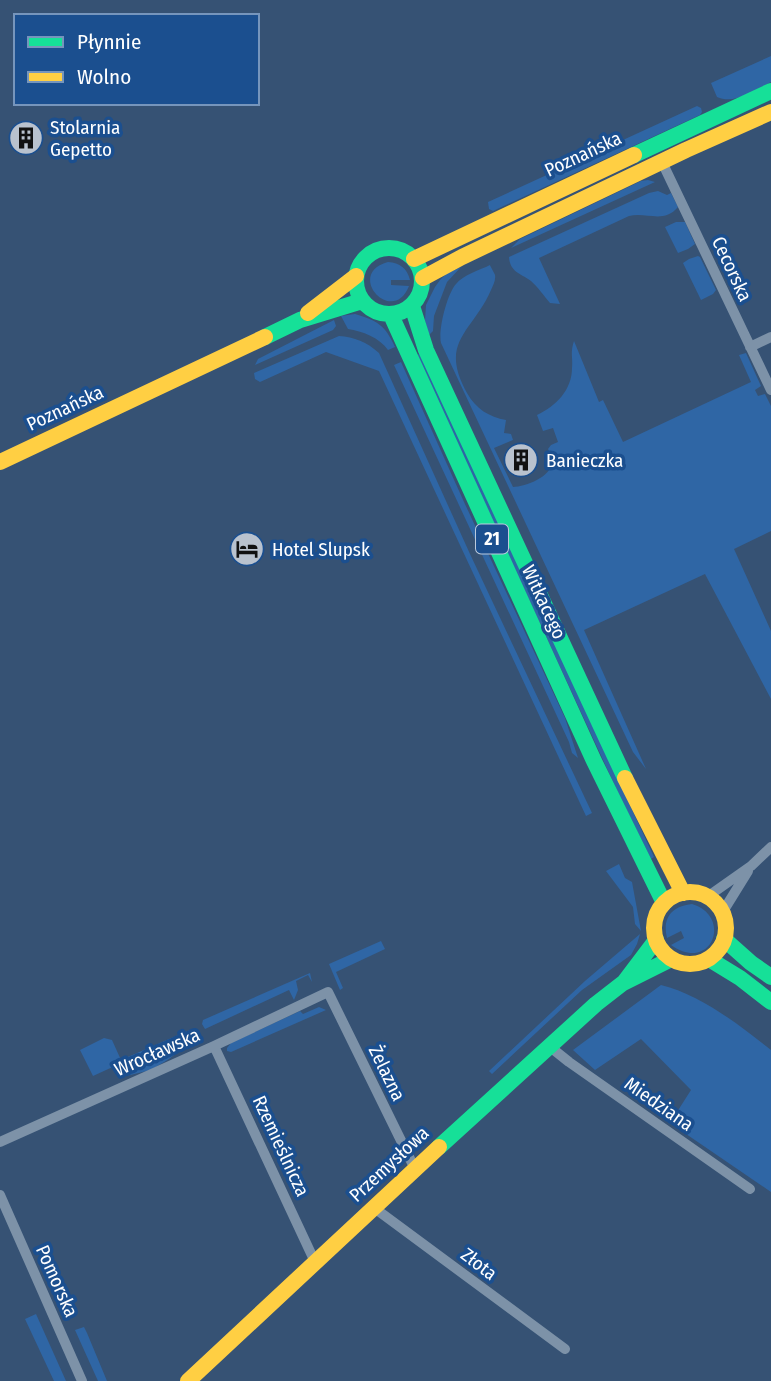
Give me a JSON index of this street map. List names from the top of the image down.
{
  "streets": {
    "main road": [
      "Poznańska",
      "21",
      "Witkacego",
      "Przemysłowa"
    ],
    "street": [
      "Cecorska",
      "Wrocławska",
      "Żelazna",
      "Miedziana",
      "Rzemieślnicza",
      "Złota",
      "Pomorska"
    ]
  },
  "crossings": [
    ["Poznańska", "Witkacego"],
    ["Witkacego", "Przemysłowa"],
    ["Wrocławska", "Żelazna"],
    ["Wrocławska", "Rzemieślnicza"],
    ["Żelazna", "Przemysłowa"],
    ["Miedziana", "Przemysłowa"],
    ["Rzemieślnicza", "Przemysłowa"],
    ["Przemysłowa", "Złota"]
  ],
  "places": {
    "building": ["Stolarnia Gepetto", "Banieczka"],
    "hotel": ["Hotel Slupsk"]
  },
  "legend": ["Płynnie", "Wolno"]
}
